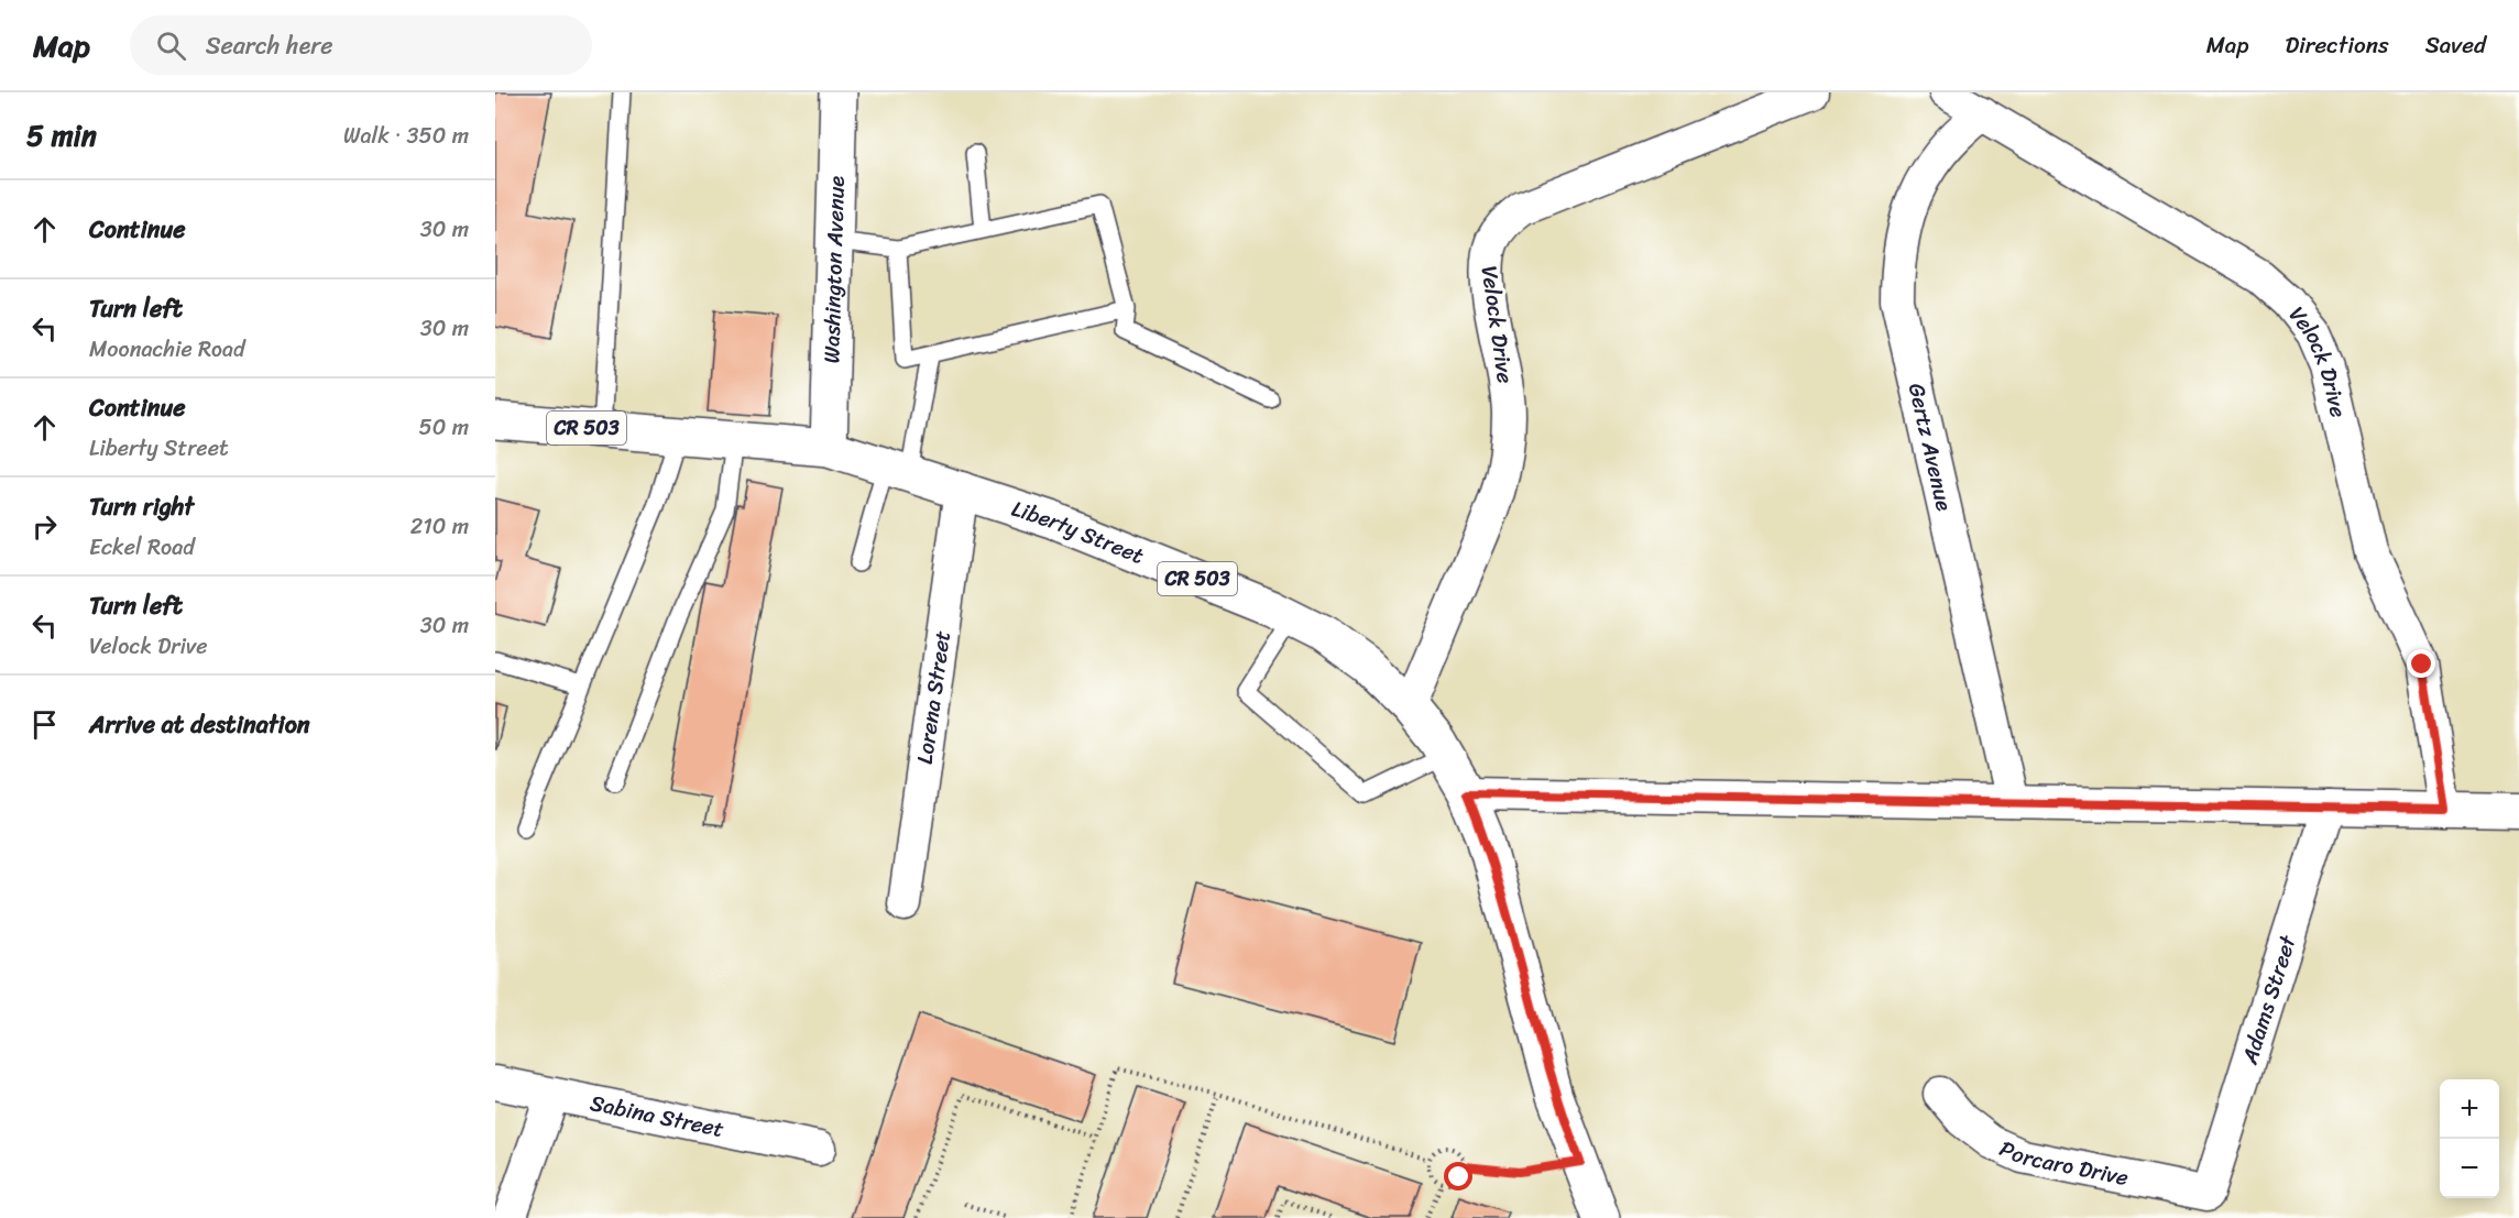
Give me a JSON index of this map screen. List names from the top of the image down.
{
  "streets": {
    "main road": ["Washington Avenue", "CR 503", "Liberty Street"],
    "street": [
      "Velock Drive",
      "Gertz Avenue",
      "Lorena Street",
      "Adams Street",
      "Sabina Street",
      "Porcaro Drive"
    ]
  },
  "crossings": [
    ["Washington Avenue", "Liberty Street"],
    ["Velock Drive", "Gertz Avenue"],
    ["Velock Drive", "Liberty Street"],
    ["CR 503", "Liberty Street"],
    ["Liberty Street", "Lorena Street"],
    ["Adams Street", "Porcaro Drive"]
  ],
  "page": {
    "header": "Map",
    "search": "Search here",
    "nav": ["Map", "Directions", "Saved"],
    "heading": ["5 min", "Walk · 350 m"],
    "list": [
      ["Continue", "30 m"],
      ["Turn left", "Moonachie Road", "30 m"],
      ["Continue", "Liberty Street", "50 m"],
      ["Turn right", "Eckel Road", "210 m"],
      ["Turn left", "Velock Drive", "30 m"],
      "Arrive at destination"
    ],
    "map_buttons": ["+", "−"]
  }
}
